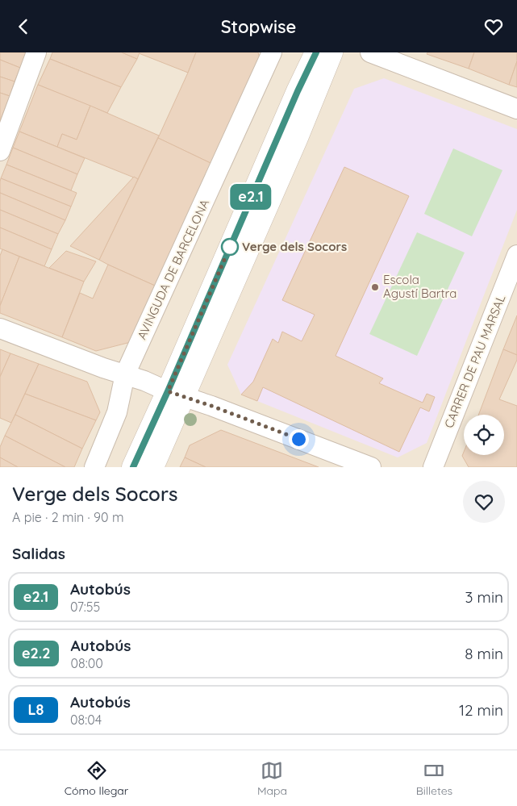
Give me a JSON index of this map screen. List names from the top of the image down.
{
  "streets": {
    "street": ["AVINGUDA DE BARCELONA", "CARRER DE PAU MARSAL"]
  },
  "places": ["Verge dels Socors", "Escola Agustí Bartra"],
  "lines": ["bus line e2.1"],
  "page": {
    "header": "Stopwise",
    "on_map": "e2.1",
    "heading": [
      ["Verge dels Socors", "A pie · 2 min · 90 m"],
      "Salidas"
    ],
    "list": [
      {
        "mark": "e2.1",
        "name": "Autobús",
        "note": "07:55",
        "value": "3 min"
      },
      {
        "mark": "e2.2",
        "name": "Autobús",
        "note": "08:00",
        "value": "8 min"
      },
      {
        "mark": "L8",
        "name": "Autobús",
        "note": "08:04",
        "value": "12 min"
      }
    ],
    "tabs": ["Cómo llegar", "Mapa", "Billetes"]
  }
}
